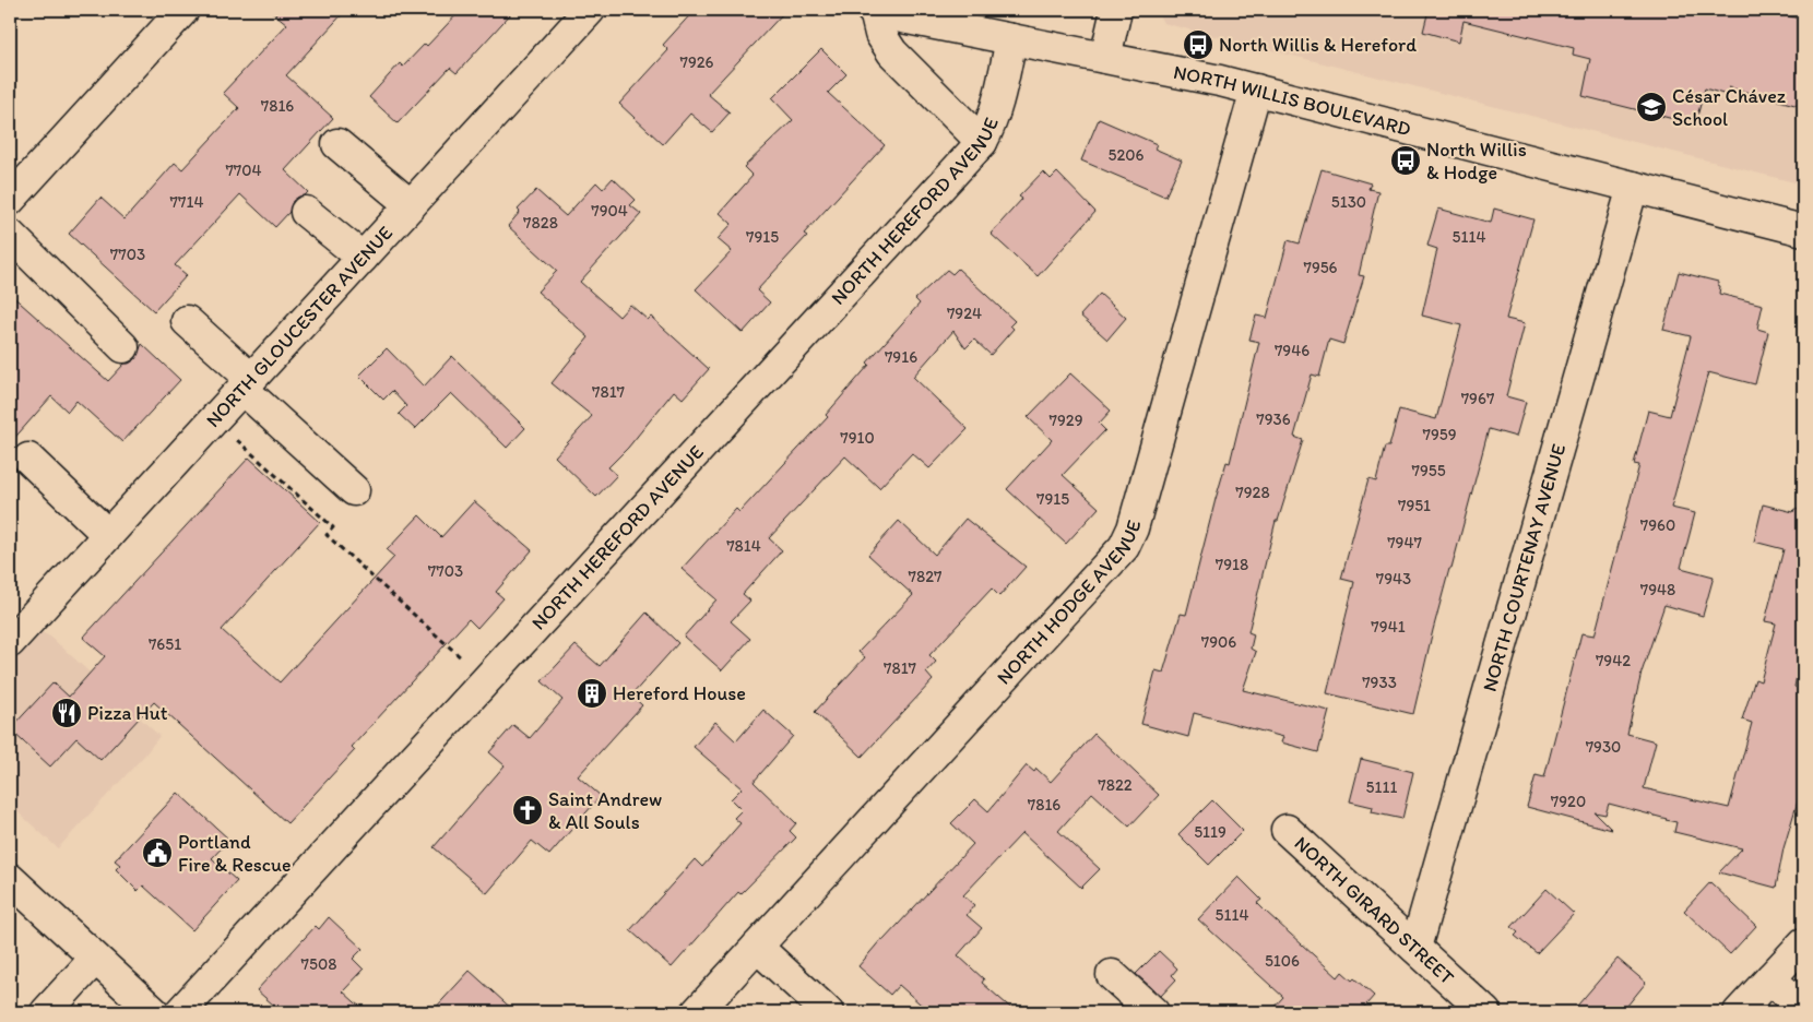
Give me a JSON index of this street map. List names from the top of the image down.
{
  "streets": {
    "street": [
      "NORTH WILLIS BOULEVARD",
      "NORTH HEREFORD AVENUE",
      "NORTH GLOUCESTER AVENUE",
      "NORTH COURTENAY AVENUE",
      "NORTH HODGE AVENUE",
      "NORTH GIRARD STREET"
    ]
  },
  "crossings": [
    ["NORTH WILLIS BOULEVARD", "NORTH HEREFORD AVENUE"],
    ["NORTH WILLIS BOULEVARD", "NORTH COURTENAY AVENUE"],
    ["NORTH WILLIS BOULEVARD", "NORTH HODGE AVENUE"],
    ["NORTH COURTENAY AVENUE", "NORTH GIRARD STREET"]
  ],
  "places": {
    "bus stop": ["North Willis & Hereford", "North Willis & Hodge"],
    "school or university": ["César Chávez School"],
    "building": ["Hereford House"],
    "restaurant": ["Pizza Hut"],
    "church": ["Saint Andrew & All Souls"],
    "public building": ["Portland Fire & Rescue"]
  },
  "house_numbers": [
    "7926",
    "7816",
    "5206",
    "7704",
    "7714",
    "5130",
    "7904",
    "7828",
    "7915",
    "5114",
    "7703",
    "7956",
    "7924",
    "7946",
    "7916",
    "7817",
    "7967",
    "7936",
    "7929",
    "7959",
    "7910",
    "7955",
    "7928",
    "7915",
    "7951",
    "7960",
    "7947",
    "7814",
    "7918",
    "7703",
    "7827",
    "7943",
    "7948",
    "7941",
    "7906",
    "7651",
    "7942",
    "7817",
    "7933",
    "7930",
    "7822",
    "5111",
    "7920",
    "7816",
    "5119",
    "5114",
    "5106",
    "7508"
  ]
}
